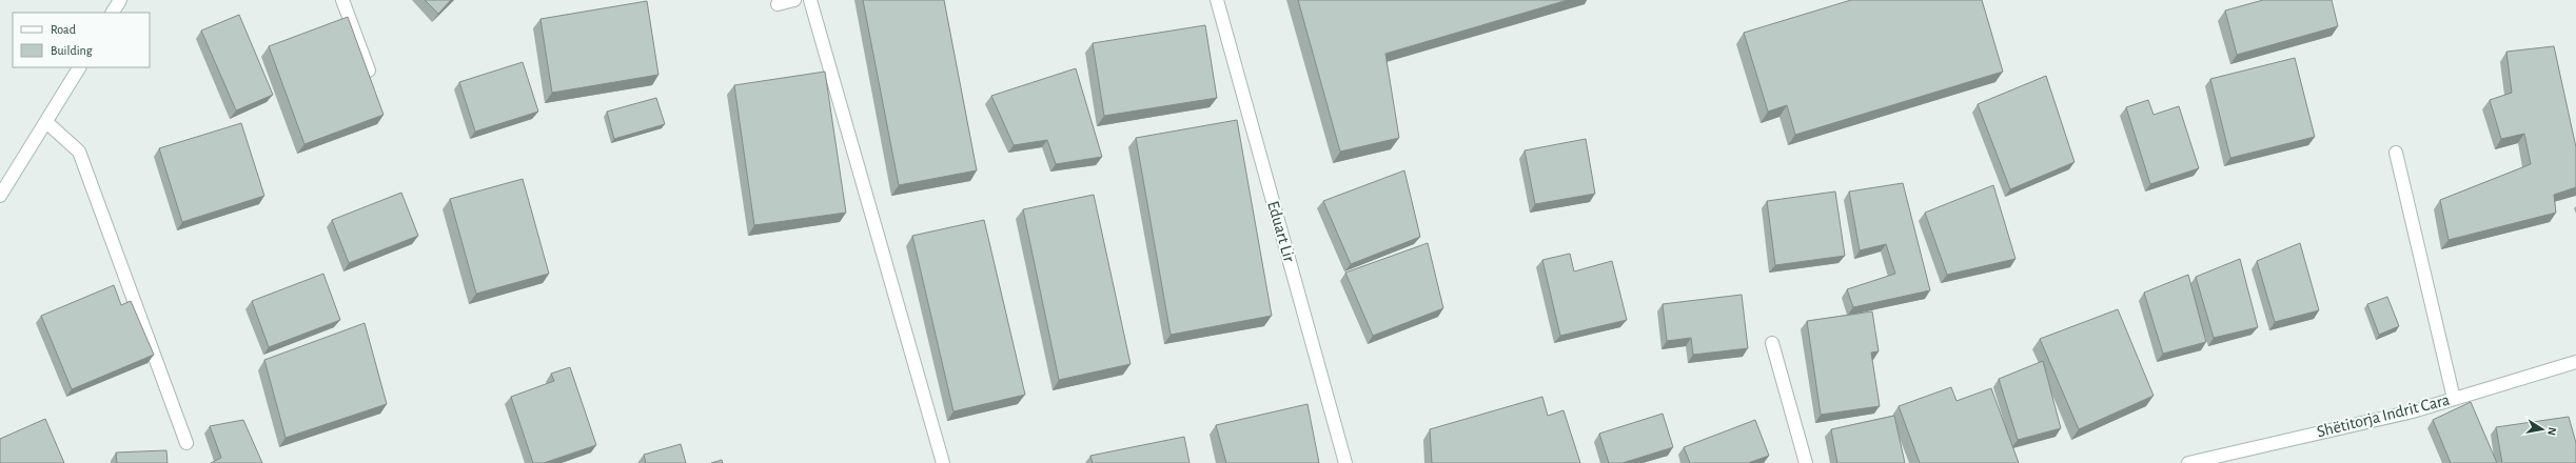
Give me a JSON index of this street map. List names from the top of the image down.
{
  "streets": {
    "street": ["Eduart Lir", "Shëtitorja Indrit Cara"]
  },
  "legend": ["Road", "Building"],
  "north": "right"
}
